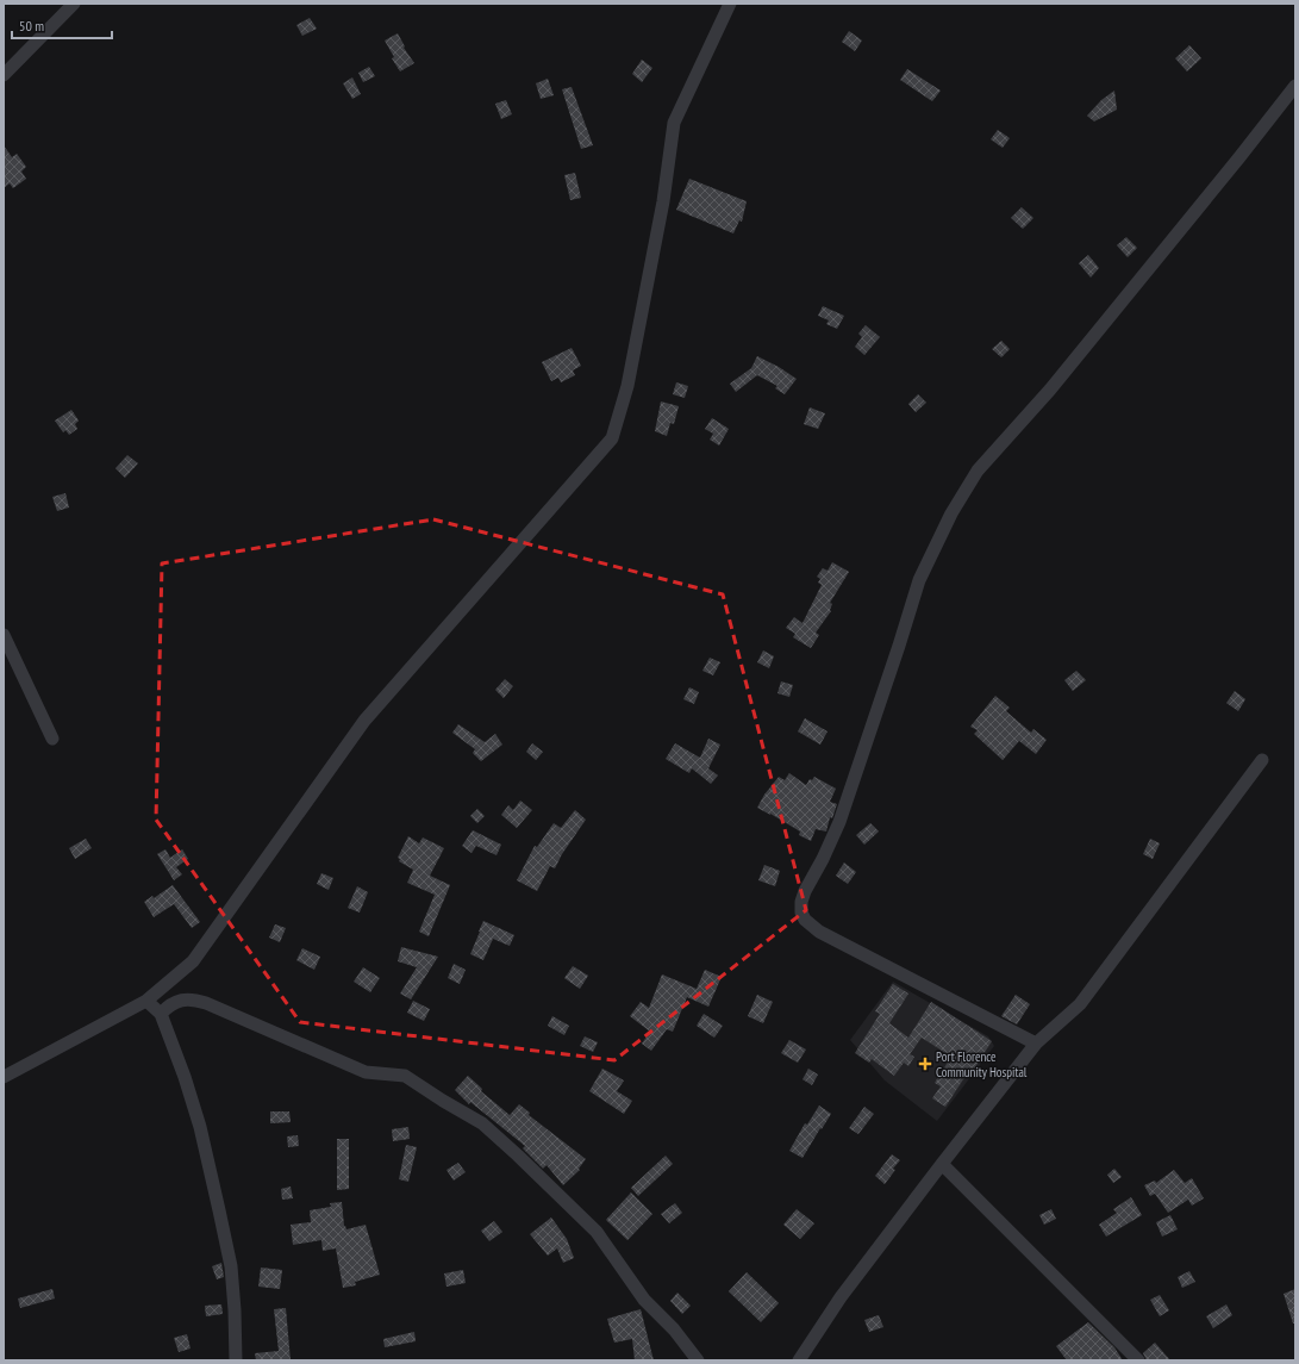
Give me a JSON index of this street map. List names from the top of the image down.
{
  "places": {
    "health": ["Port Florence Community Hospital"]
  },
  "scale_bar": "50 m"
}
